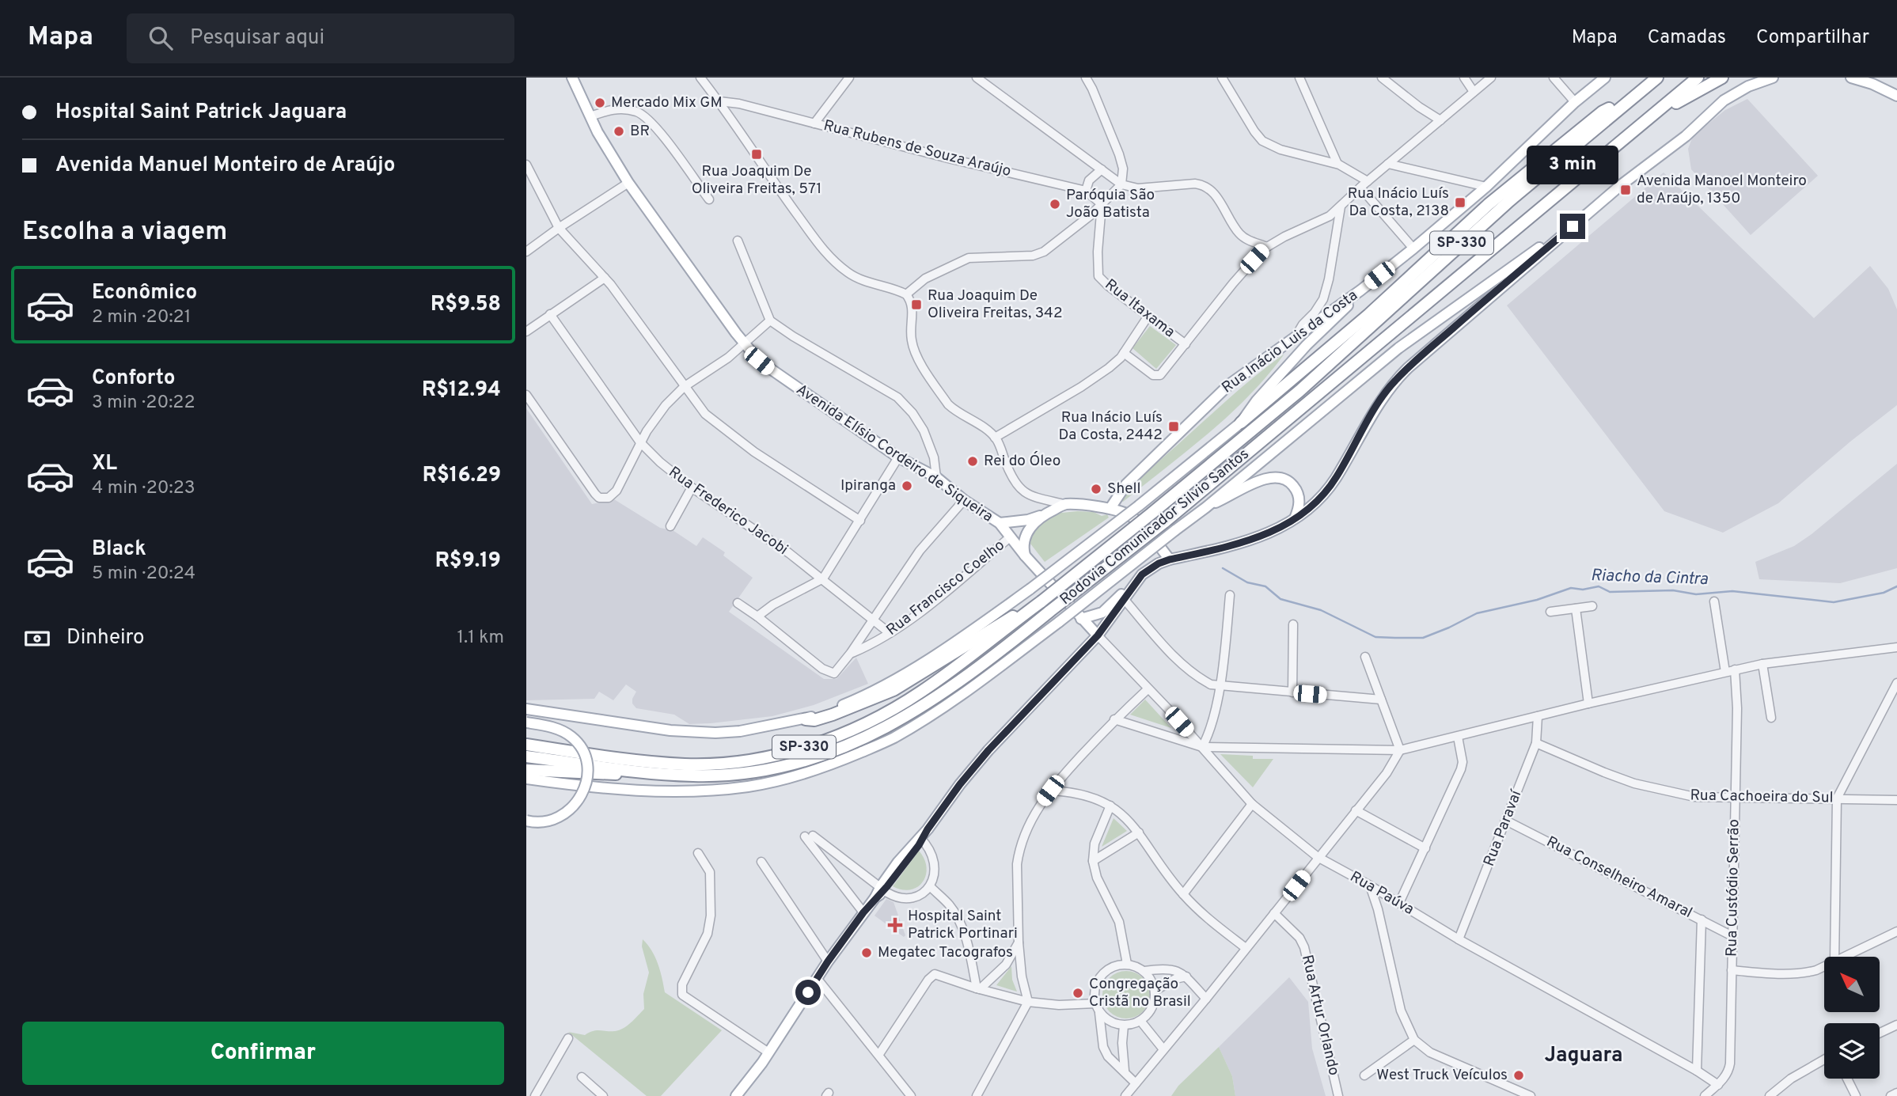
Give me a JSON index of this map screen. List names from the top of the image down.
{
  "streets": {
    "highway": ["SP-330", "Rodovia Comunicador Silvio Santos"],
    "main road": ["Rua Inácio Luis da Costa", "Avenida Elísio Cordeiro de Siqueira"],
    "street": [
      "Rua Rubens de Souza Araújo",
      "Rua Itaxama",
      "Rua Frederico Jacobi",
      "Rua Francisco Coelho",
      "Rua Cachoeira do Sul",
      "Rua Paravaí",
      "Rua Conselheiro Amaral",
      "Rua Custódio Serrão",
      "Rua Paúva",
      "Rua Artur Orlando"
    ]
  },
  "crossings": [
    ["Avenida Elísio Cordeiro de Siqueira", "Rua Francisco Coelho"],
    ["Avenida Elísio Cordeiro de Siqueira", "Rua Paúva"],
    ["Rua Frederico Jacobi", "Rua Francisco Coelho"],
    ["Rua Cachoeira do Sul", "Rua Paravaí"],
    ["Rua Cachoeira do Sul", "Rua Custódio Serrão"],
    ["Rua Paravaí", "Rua Conselheiro Amaral"],
    ["Rua Paravaí", "Rua Paúva"],
    ["Rua Conselheiro Amaral", "Rua Custódio Serrão"],
    ["Rua Custódio Serrão", "Rua Paúva"]
  ],
  "districts": ["Jaguara"],
  "water": ["Riacho da Cintra"],
  "places": {
    "other": [
      "Mercado Mix GM",
      "BR",
      "Paróquia São João Batista",
      "Rei do Óleo",
      "Ipiranga",
      "Shell",
      "Megatec Tacografos",
      "Congregação Cristã no Brasil",
      "West Truck Veículos"
    ],
    "transit": [
      "Rua Joaquim De Oliveira Freitas, 571",
      "Avenida Manoel Monteiro de Araújo, 1350",
      "Rua Inácio Luís Da Costa, 2138",
      "Rua Joaquim De Oliveira Freitas, 342",
      "Rua Inácio Luís Da Costa, 2442"
    ],
    "health": ["Hospital Saint Patrick Portinari"]
  },
  "north": "top left",
  "page": {
    "header": "Mapa",
    "search": "Pesquisar aqui",
    "nav": ["Mapa", "Camadas", "Compartilhar"],
    "banner": ["Hospital Saint Patrick Jaguara", "Avenida Manuel Monteiro de Araújo"],
    "bubble": "3 min",
    "heading": "Escolha a viagem",
    "list": [
      {
        "name": "Econômico",
        "note": "2 min · 20:21",
        "value": "R$9.58"
      },
      {
        "name": "Conforto",
        "note": "3 min · 20:22",
        "value": "R$12.94"
      },
      {
        "name": "XL",
        "note": "4 min · 20:23",
        "value": "R$16.29"
      },
      {
        "name": "Black",
        "note": "5 min · 20:24",
        "value": "R$9.19"
      }
    ],
    "pay": ["Dinheiro", "1.1 km"],
    "buttons": "Confirmar"
  }
}
